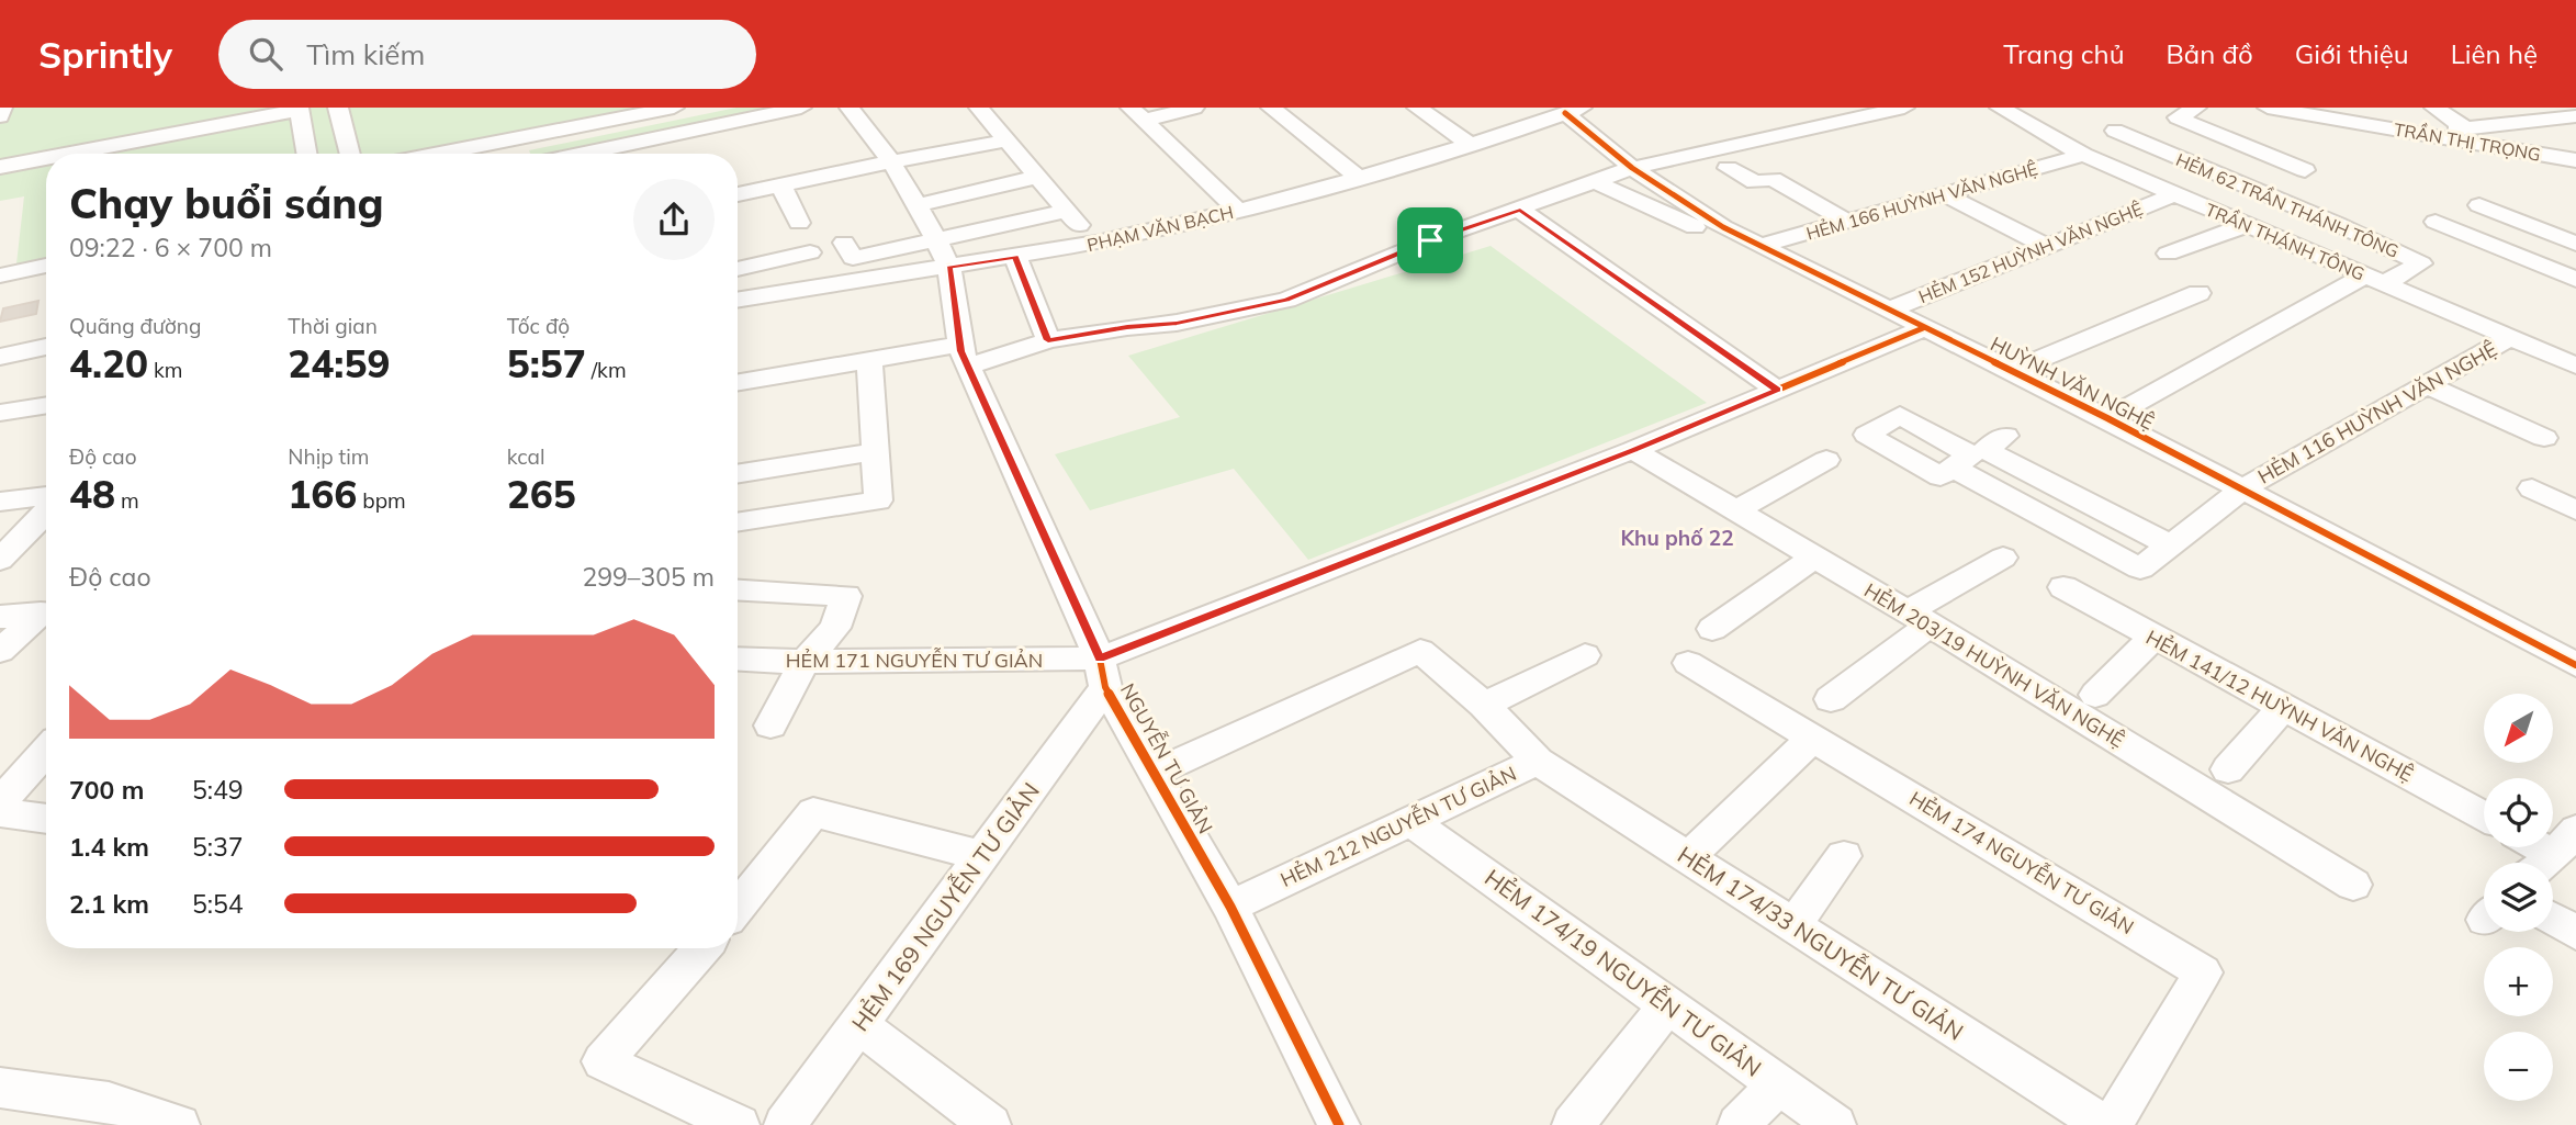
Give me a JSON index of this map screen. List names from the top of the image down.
{
  "streets": {
    "street": [
      "TRẦN THỊ TRỌNG",
      "HẺM 166 HUỲNH VĂN NGHỆ",
      "HẺM 62 TRẦN THÁNH TÔNG",
      "PHẠM VĂN BẠCH",
      "TRẦN THÁNH TÔNG",
      "HẺM 152 HUỲNH VĂN NGHỆ",
      "HUỲNH VĂN NGHỆ",
      "HẺM 116 HUỲNH VĂN NGHỆ",
      "HẺM 171 NGUYỄN TƯ GIẢN",
      "HẺM 203/19 HUỲNH VĂN NGHỆ",
      "HẺM 141/12 HUỲNH VĂN NGHỆ",
      "NGUYỄN TƯ GIẢN",
      "HẺM 212 NGUYỄN TƯ GIẢN",
      "HẺM 174 NGUYỄN TƯ GIẢN",
      "HẺM 169 NGUYỄN TƯ GIẢN",
      "HẺM 174/33 NGUYỄN TƯ GIẢN",
      "HẺM 174/19 NGUYỄN TƯ GIẢN"
    ]
  },
  "crossings": [
    ["HẺM 166 HUỲNH VĂN NGHỆ", "HẺM 62 TRẦN THÁNH TÔNG"],
    ["HẺM 166 HUỲNH VĂN NGHỆ", "TRẦN THÁNH TÔNG"],
    ["HẺM 166 HUỲNH VĂN NGHỆ", "HUỲNH VĂN NGHỆ"],
    ["HẺM 62 TRẦN THÁNH TÔNG", "TRẦN THÁNH TÔNG"],
    ["PHẠM VĂN BẠCH", "HUỲNH VĂN NGHỆ"],
    ["PHẠM VĂN BẠCH", "NGUYỄN TƯ GIẢN"],
    ["TRẦN THÁNH TÔNG", "HẺM 152 HUỲNH VĂN NGHỆ"],
    ["TRẦN THÁNH TÔNG", "HẺM 116 HUỲNH VĂN NGHỆ"],
    ["HẺM 152 HUỲNH VĂN NGHỆ", "HUỲNH VĂN NGHỆ"],
    ["HUỲNH VĂN NGHỆ", "HẺM 116 HUỲNH VĂN NGHỆ"],
    ["HẺM 171 NGUYỄN TƯ GIẢN", "NGUYỄN TƯ GIẢN"],
    ["HẺM 171 NGUYỄN TƯ GIẢN", "HẺM 169 NGUYỄN TƯ GIẢN"],
    ["NGUYỄN TƯ GIẢN", "HẺM 212 NGUYỄN TƯ GIẢN"],
    ["NGUYỄN TƯ GIẢN", "HẺM 169 NGUYỄN TƯ GIẢN"],
    ["HẺM 212 NGUYỄN TƯ GIẢN", "HẺM 174/33 NGUYỄN TƯ GIẢN"],
    ["HẺM 212 NGUYỄN TƯ GIẢN", "HẺM 174/19 NGUYỄN TƯ GIẢN"]
  ],
  "districts": ["Khu phố 22"],
  "north": "bottom left",
  "page": {
    "header": "Sprintly",
    "search": "Tìm kiếm",
    "nav": [
      "Trang chủ",
      "Bản đồ",
      "Giới thiệu",
      "Liên hệ"
    ],
    "heading": ["Chạy buổi sáng", "09:22 · 6 × 700 m"],
    "stats": [
      ["Quãng đường", "4.20 km"],
      ["Thời gian", "24:59"],
      ["Tốc độ", "5:57 /km"],
      ["Độ cao", "48 m"],
      ["Nhịp tim", "166 bpm"],
      ["kcal", "265"]
    ],
    "chart": ["Độ cao", "299–305 m"],
    "map_buttons": ["+", "−"],
    "list": [
      {
        "name": "700 m",
        "note": "5:49"
      },
      {
        "name": "1.4 km",
        "note": "5:37"
      },
      {
        "name": "2.1 km",
        "note": "5:54"
      }
    ]
  }
}
